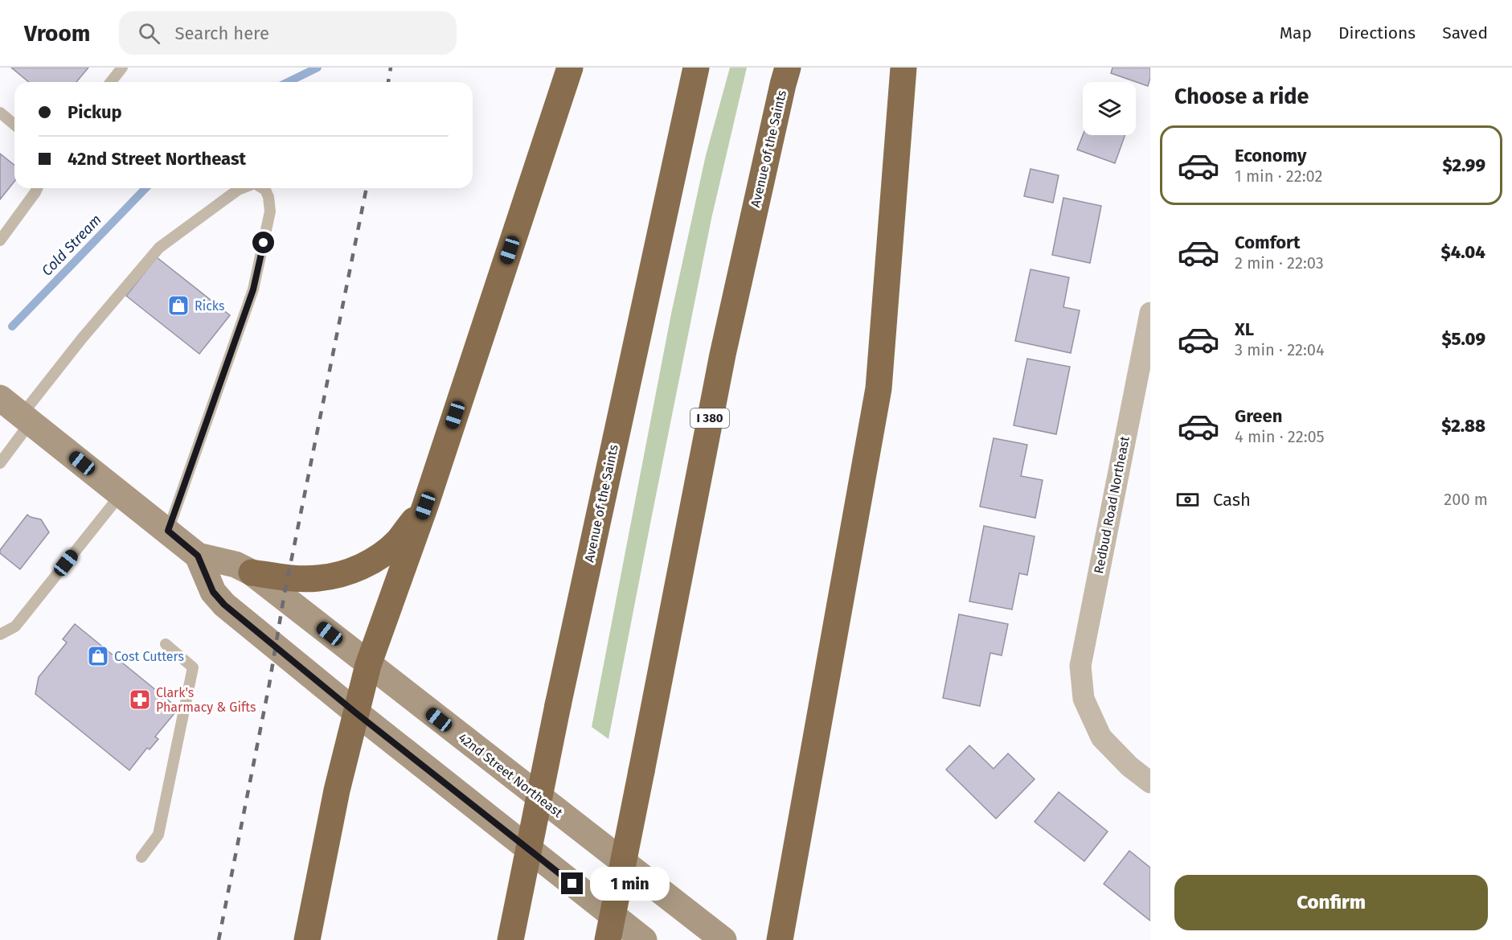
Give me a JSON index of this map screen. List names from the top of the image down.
{
  "streets": {
    "highway": ["Avenue of the Saints", "I 380"],
    "main road": ["42nd Street Northeast"],
    "street": ["Redbud Road Northeast"]
  },
  "water": ["Cold Stream"],
  "places": {
    "shop": ["Ricks", "Cost Cutters"],
    "pharmacy": ["Clark's Pharmacy & Gifts"]
  },
  "page": {
    "header": "Vroom",
    "search": "Search here",
    "nav": ["Map", "Directions", "Saved"],
    "heading": "Choose a ride",
    "banner": ["Pickup", "42nd Street Northeast"],
    "list": [
      {
        "name": "Economy",
        "note": "1 min · 22:02",
        "value": "$2.99"
      },
      {
        "name": "Comfort",
        "note": "2 min · 22:03",
        "value": "$4.04"
      },
      {
        "name": "XL",
        "note": "3 min · 22:04",
        "value": "$5.09"
      },
      {
        "name": "Green",
        "note": "4 min · 22:05",
        "value": "$2.88"
      }
    ],
    "pay": ["Cash", "200 m"],
    "buttons": "Confirm",
    "bubble": "1 min"
  }
}
